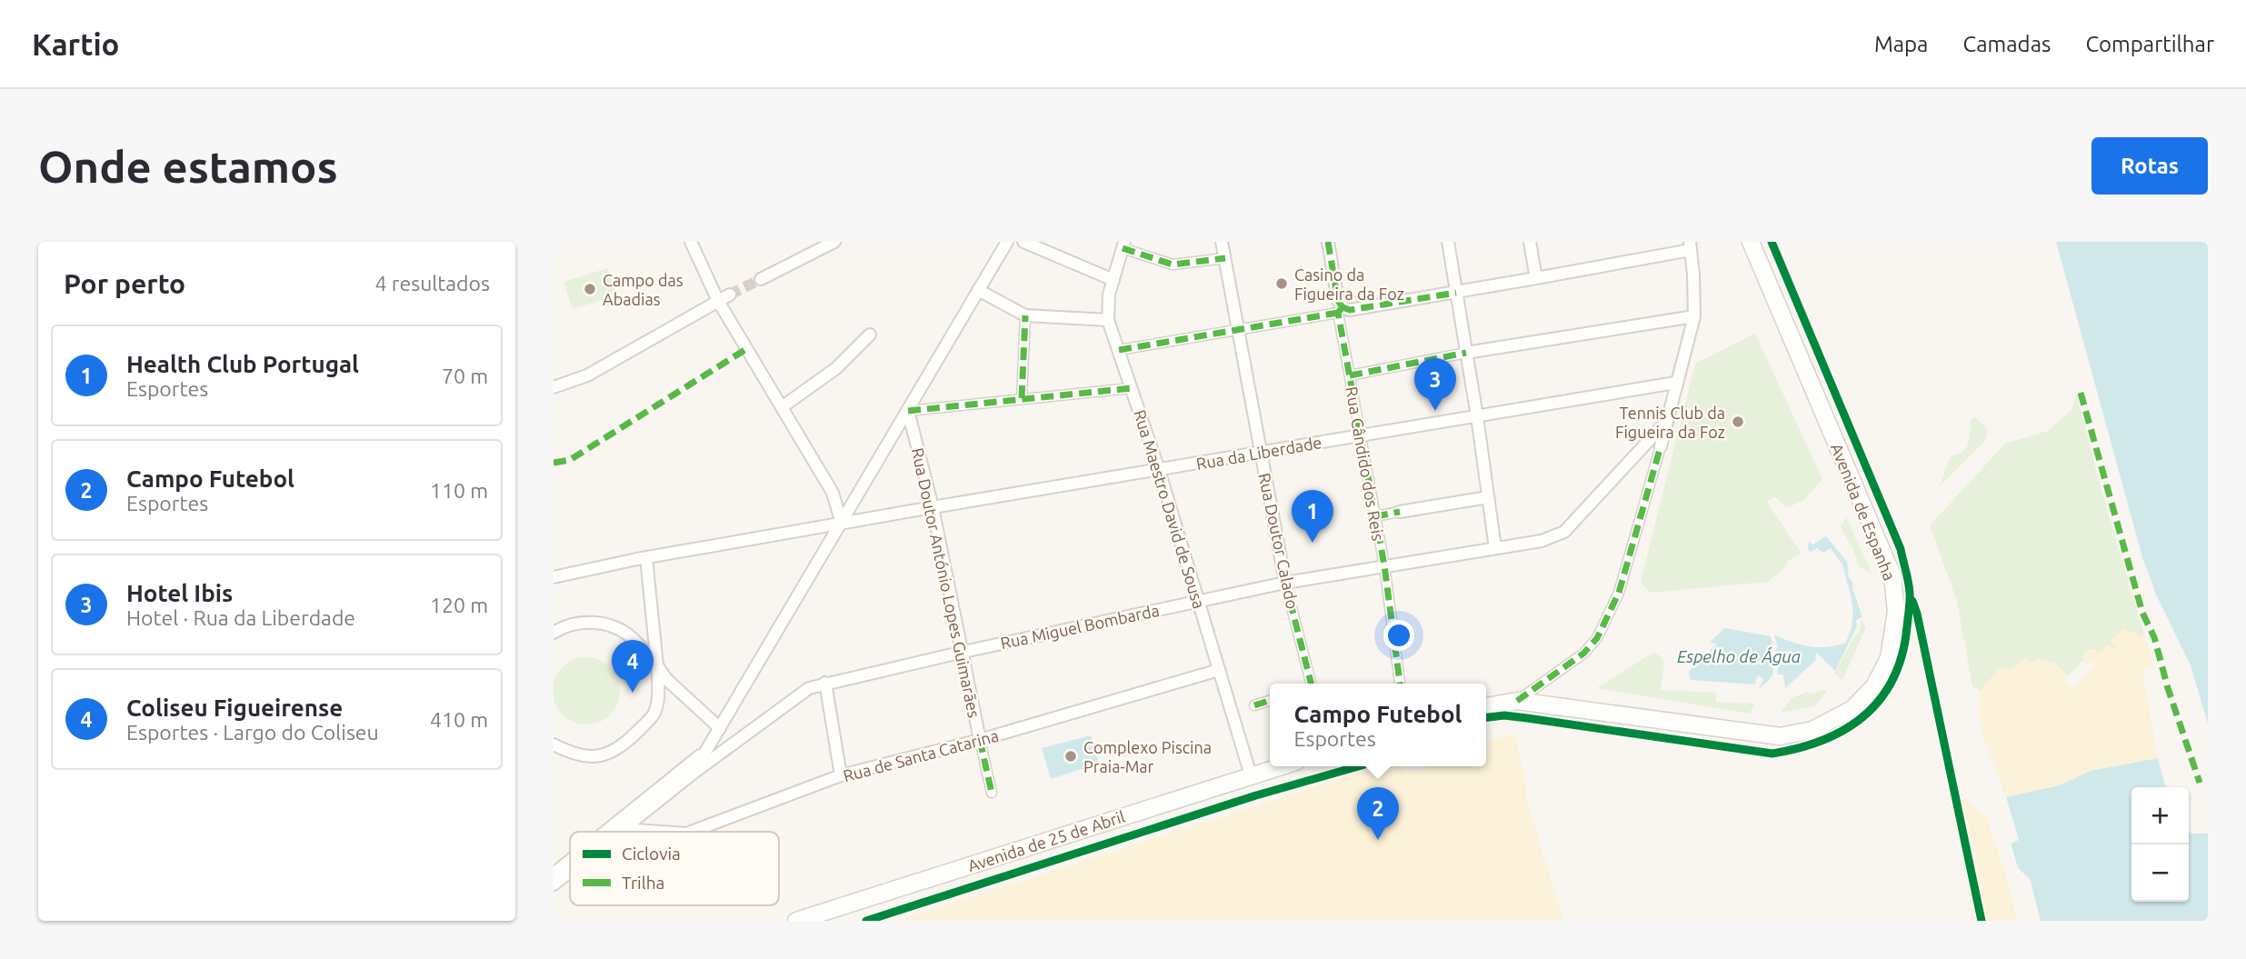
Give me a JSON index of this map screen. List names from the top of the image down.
{
  "streets": {
    "main road": ["Avenida de Espanha", "Avenida de 25 de Abril"],
    "street": [
      "Rua da Liberdade",
      "Rua Cândido dos Reis",
      "Rua Maestro David de Sousa",
      "Rua Doutor Calado",
      "Rua Doutor António Lopes Guimarães",
      "Rua Miguel Bombarda",
      "Rua de Santa Catarina"
    ]
  },
  "crossings": [
    ["Rua da Liberdade", "Rua Cândido dos Reis"],
    ["Rua da Liberdade", "Rua Maestro David de Sousa"],
    ["Rua da Liberdade", "Rua Doutor Calado"],
    ["Rua da Liberdade", "Rua Doutor António Lopes Guimarães"],
    ["Rua Cândido dos Reis", "Rua Miguel Bombarda"],
    ["Rua Maestro David de Sousa", "Rua Miguel Bombarda"],
    ["Rua Maestro David de Sousa", "Rua de Santa Catarina"],
    ["Rua Maestro David de Sousa", "Avenida de 25 de Abril"],
    ["Rua Doutor Calado", "Rua Miguel Bombarda"],
    ["Rua Doutor António Lopes Guimarães", "Rua Miguel Bombarda"],
    ["Rua Doutor António Lopes Guimarães", "Rua de Santa Catarina"],
    ["Rua Miguel Bombarda", "Rua de Santa Catarina"]
  ],
  "water": ["Espelho de Água"],
  "places": [
    "Casino da Figueira da Foz",
    "Campo das Abadias",
    "Tennis Club da Figueira da Foz",
    "Complexo Piscina Praia-Mar"
  ],
  "legend": ["Ciclovia", "Trilha"],
  "page": {
    "header": "Kartio",
    "nav": ["Mapa", "Camadas", "Compartilhar"],
    "buttons": "Rotas",
    "title": "Onde estamos",
    "heading": ["Por perto", "4 resultados"],
    "list": [
      {
        "mark": "1",
        "name": "Health Club Portugal",
        "note": "Esportes",
        "value": "70 m"
      },
      {
        "mark": "2",
        "name": "Campo Futebol",
        "note": "Esportes",
        "value": "110 m"
      },
      {
        "mark": "3",
        "name": "Hotel Ibis",
        "note": "Hotel · Rua da Liberdade",
        "value": "120 m"
      },
      {
        "mark": "4",
        "name": "Coliseu Figueirense",
        "note": "Esportes · Largo do Coliseu",
        "value": "410 m"
      }
    ],
    "pins": [
      "3",
      "1",
      "4",
      "2"
    ],
    "popup": ["Campo Futebol", "Esportes"],
    "map_buttons": ["+", "−"]
  }
}
